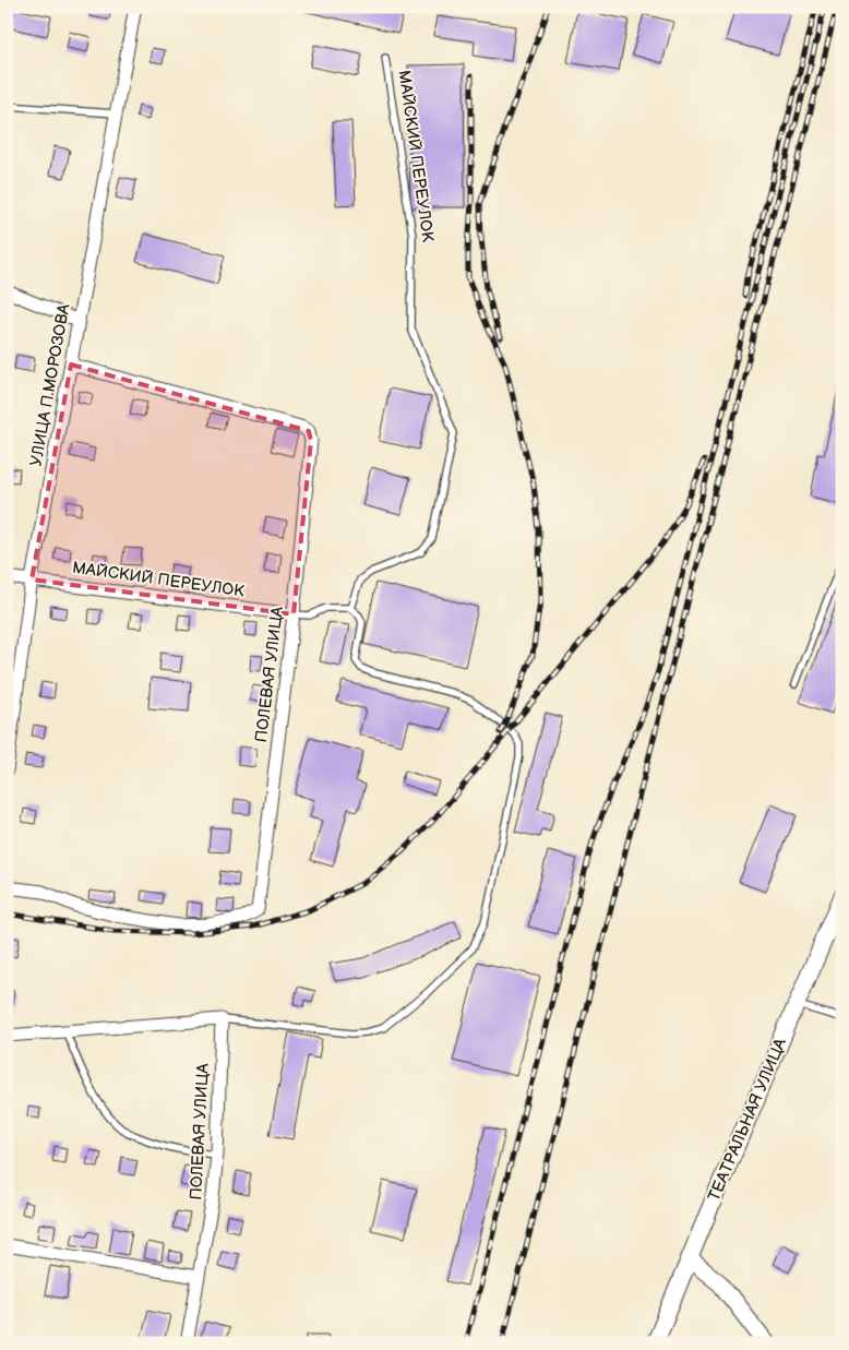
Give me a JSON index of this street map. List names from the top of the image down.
{
  "streets": {
    "main road": ["ТЕАТРАЛЬНАЯ УЛИЦА"],
    "street": ["МАЙСКИЙ ПЕРЕУЛОК", "УЛИЦА П.МОРОЗОВА", "ПОЛЕВАЯ УЛИЦА"]
  },
  "crossings": [
    ["МАЙСКИЙ ПЕРЕУЛОК", "УЛИЦА П.МОРОЗОВА"],
    ["МАЙСКИЙ ПЕРЕУЛОК", "ПОЛЕВАЯ УЛИЦА"],
    ["УЛИЦА П.МОРОЗОВА", "ПОЛЕВАЯ УЛИЦА"]
  ]
}
